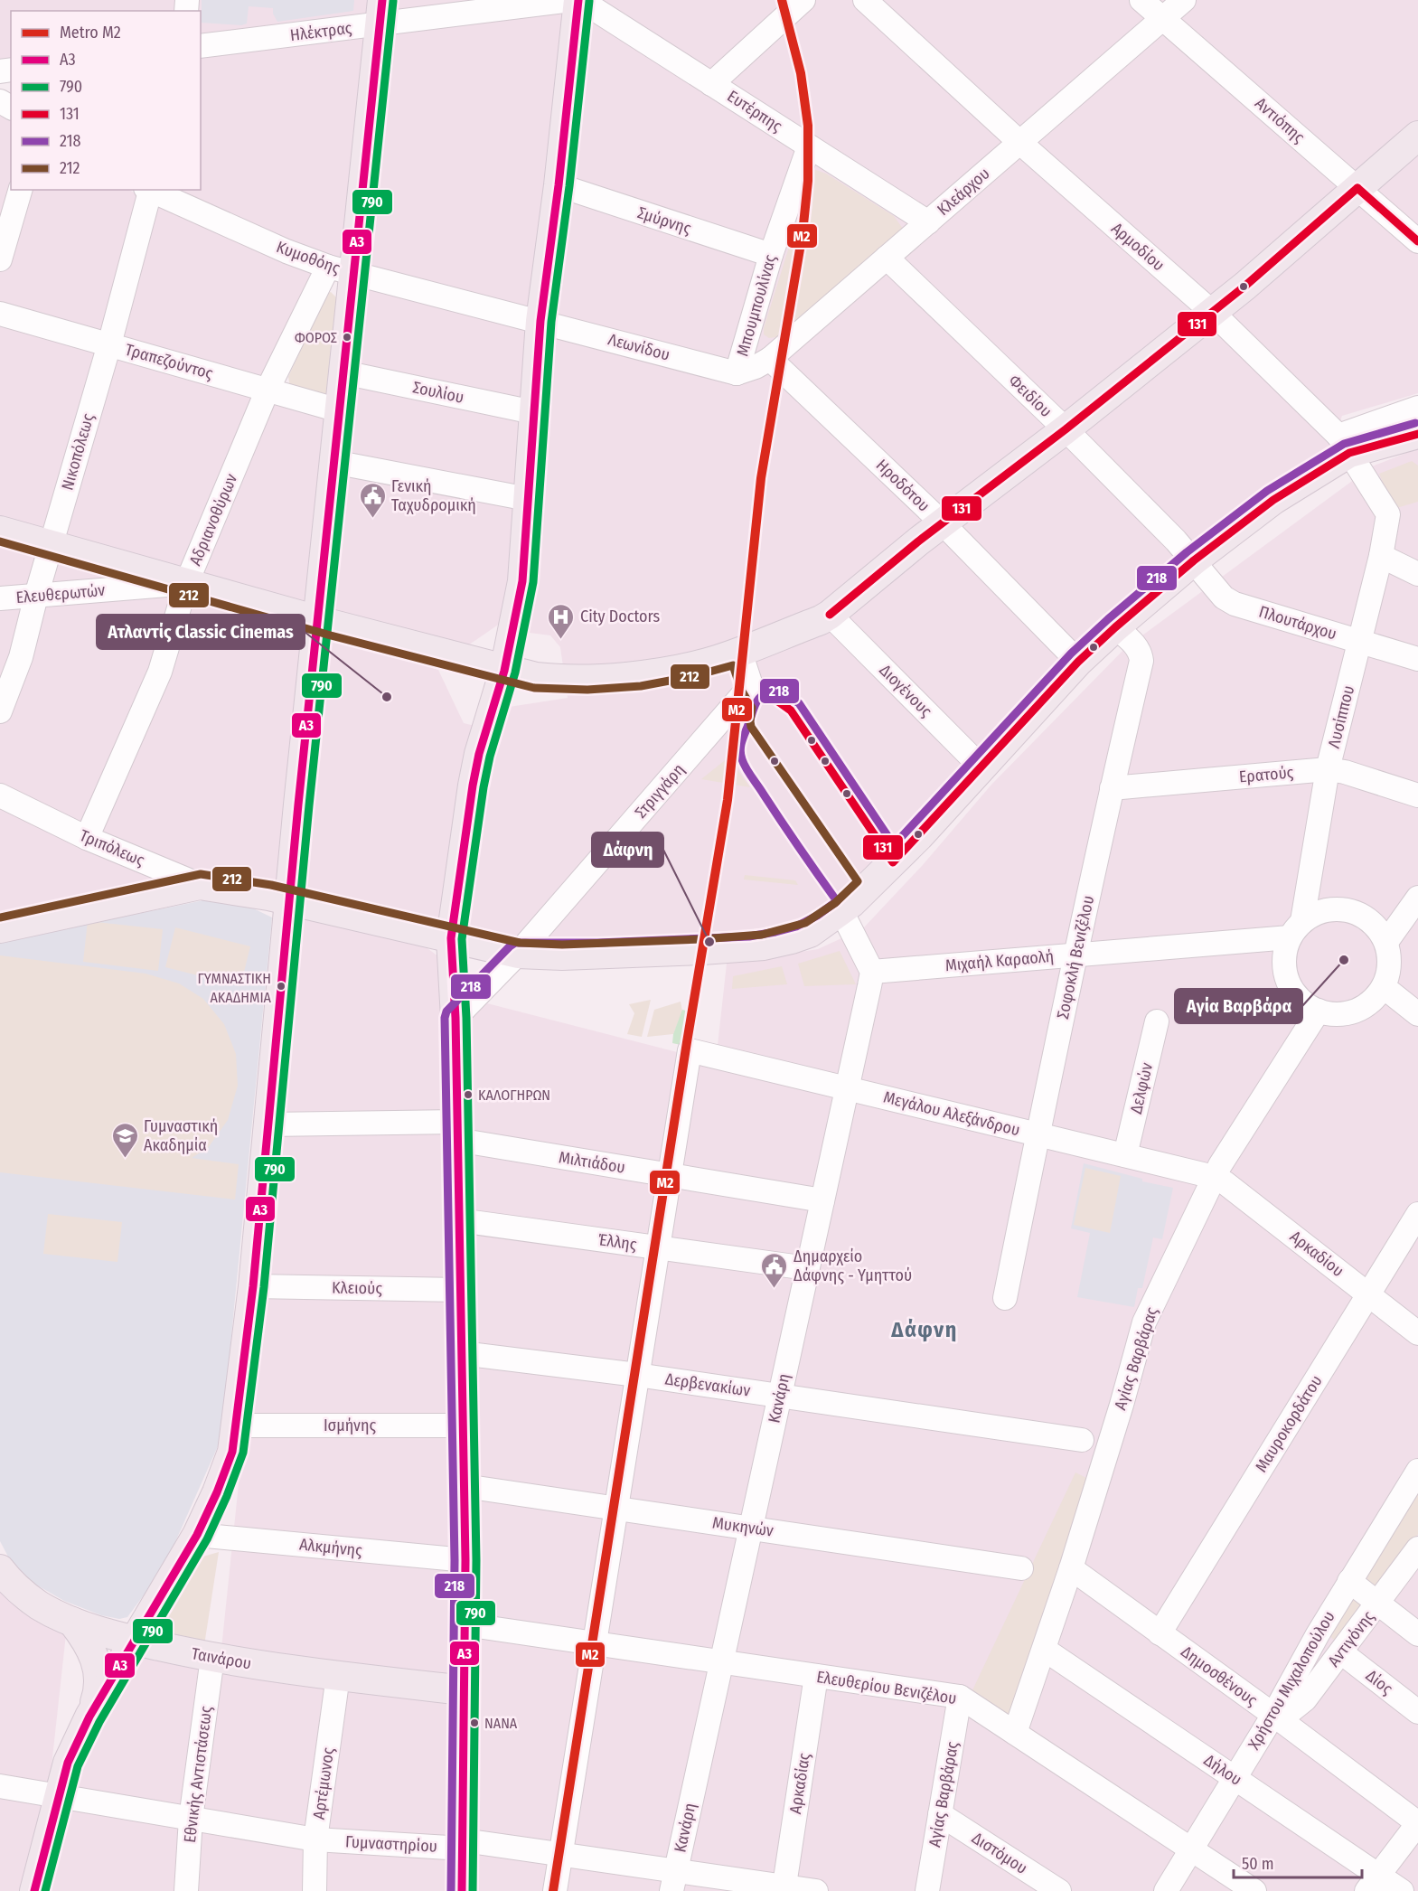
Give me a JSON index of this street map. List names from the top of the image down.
{
  "streets": {
    "main road": ["Τριπόλεως", "Ταινάρου"],
    "street": [
      "Ηλέκτρας",
      "Ευτέρπης",
      "Αντιόπης",
      "Κλεάρχου",
      "Σμύρνης",
      "Αρμοδίου",
      "Κυμοθόης",
      "Μπουμπουλίνας",
      "Λεωνίδου",
      "Τραπεζούντος",
      "Σουλίου",
      "Φειδίου",
      "Νικοπόλεως",
      "Ηροδότου",
      "Αδριανοθύρων",
      "Ελευθερωτών",
      "Πλουτάρχου",
      "Διογένους",
      "Λυσίππου",
      "Ερατούς",
      "Στριγγάρη",
      "Σοφοκλή Βενιζέλου",
      "Μιχαήλ Καραολή",
      "Δελφών",
      "Μεγάλου Αλεξάνδρου",
      "Μιλτιάδου",
      "Έλλης",
      "Αρκαδίου",
      "Κλειούς",
      "Αγίας Βαρβάρας",
      "Δερβενακίων",
      "Κανάρη",
      "Μαυροκορδάτου",
      "Ισμήνης",
      "Μυκηνών",
      "Αλκμήνης",
      "Αντιγόνης",
      "Δημοσθένους",
      "Χρήστου Μιχαλοπούλου",
      "Δίος",
      "Ελευθερίου Βενιζέλου",
      "Δήλου",
      "Εθνικής Αντιστάσεως",
      "Αρτέμωνος",
      "Αρκαδίας",
      "Γυμναστηρίου",
      "Διστόμου"
    ]
  },
  "crossings": [
    ["Ευτέρπης", "Κλεάρχου"],
    ["Ευτέρπης", "Μπουμπουλίνας"],
    ["Αντιόπης", "Κλεάρχου"],
    ["Κλεάρχου", "Αρμοδίου"],
    ["Κλεάρχου", "Μπουμπουλίνας"],
    ["Κλεάρχου", "Λεωνίδου"],
    ["Κλεάρχου", "Φειδίου"],
    ["Κλεάρχου", "Ηροδότου"],
    ["Σμύρνης", "Μπουμπουλίνας"],
    ["Αρμοδίου", "Λυσίππου"],
    ["Αρμοδίου", "Τριπόλεως"],
    ["Κυμοθόης", "Λεωνίδου"],
    ["Κυμοθόης", "Αδριανοθύρων"],
    ["Μπουμπουλίνας", "Λεωνίδου"],
    ["Τραπεζούντος", "Νικοπόλεως"],
    ["Τραπεζούντος", "Αδριανοθύρων"],
    ["Φειδίου", "Πλουτάρχου"],
    ["Φειδίου", "Τριπόλεως"],
    ["Νικοπόλεως", "Ελευθερωτών"],
    ["Ηροδότου", "Τριπόλεως"],
    ["Αδριανοθύρων", "Ελευθερωτών"],
    ["Αδριανοθύρων", "Τριπόλεως"],
    ["Πλουτάρχου", "Λυσίππου"],
    ["Πλουτάρχου", "Τριπόλεως"],
    ["Διογένους", "Τριπόλεως"],
    ["Λυσίππου", "Ερατούς"],
    ["Λυσίππου", "Μιχαήλ Καραολή"],
    ["Λυσίππου", "Αγίας Βαρβάρας"],
    ["Ερατούς", "Σοφοκλή Βενιζέλου"],
    ["Στριγγάρη", "Τριπόλεως"],
    ["Τριπόλεως", "Σοφοκλή Βενιζέλου"],
    ["Σοφοκλή Βενιζέλου", "Μιχαήλ Καραολή"],
    ["Σοφοκλή Βενιζέλου", "Μεγάλου Αλεξάνδρου"],
    ["Μιχαήλ Καραολή", "Αγίας Βαρβάρας"],
    ["Μιχαήλ Καραολή", "Κανάρη"],
    ["Δελφών", "Μεγάλου Αλεξάνδρου"],
    ["Μεγάλου Αλεξάνδρου", "Μιλτιάδου"],
    ["Μεγάλου Αλεξάνδρου", "Αρκαδίου"],
    ["Μεγάλου Αλεξάνδρου", "Αγίας Βαρβάρας"],
    ["Μεγάλου Αλεξάνδρου", "Κανάρη"],
    ["Μιλτιάδου", "Κανάρη"],
    ["Έλλης", "Κανάρη"],
    ["Αρκαδίου", "Αγίας Βαρβάρας"],
    ["Αρκαδίου", "Μαυροκορδάτου"],
    ["Αγίας Βαρβάρας", "Δημοσθένους"],
    ["Αγίας Βαρβάρας", "Ελευθερίου Βενιζέλου"],
    ["Αγίας Βαρβάρας", "Δήλου"],
    ["Αγίας Βαρβάρας", "Διστόμου"],
    ["Δερβενακίων", "Κανάρη"],
    ["Κανάρη", "Μυκηνών"],
    ["Κανάρη", "Ελευθερίου Βενιζέλου"],
    ["Κανάρη", "Γυμναστηρίου"],
    ["Μαυροκορδάτου", "Δημοσθένους"],
    ["Αντιγόνης", "Δημοσθένους"],
    ["Αντιγόνης", "Χρήστου Μιχαλοπούλου"],
    ["Αντιγόνης", "Δίος"],
    ["Ταινάρου", "Εθνικής Αντιστάσεως"],
    ["Ταινάρου", "Αρτέμωνος"],
    ["Δημοσθένους", "Χρήστου Μιχαλοπούλου"],
    ["Χρήστου Μιχαλοπούλου", "Ελευθερίου Βενιζέλου"],
    ["Χρήστου Μιχαλοπούλου", "Δήλου"],
    ["Ελευθερίου Βενιζέλου", "Αρκαδίας"],
    ["Εθνικής Αντιστάσεως", "Γυμναστηρίου"],
    ["Αρτέμωνος", "Γυμναστηρίου"],
    ["Αρκαδίας", "Γυμναστηρίου"]
  ],
  "districts": ["Δάφνη"],
  "places": {
    "other": [
      "ΦΟΡΟΣ",
      "Ατλαντίς Classic Cinemas",
      "Δάφνη",
      "Αγία Βαρβάρα",
      "ΓΥΜΝΑΣΤΙΚΗ ΑΚΑΔΗΜΙΑ",
      "ΚΑΛΟΓΗΡΩΝ",
      "ΝΑΝΑ"
    ],
    "public building": ["Γενική Ταχυδρομική", "Δημαρχείο Δάφνης - Υμηττού"],
    "hospital": ["City Doctors"],
    "school or university": ["Γυμναστική Ακαδημία"]
  },
  "lines": [
    "metro line Μ2",
    "transit line Α3",
    "transit line 790",
    "transit line 131",
    "transit line 218",
    "transit line 212"
  ],
  "legend": [
    "Metro Μ2",
    "Α3",
    "790",
    "131",
    "218",
    "212"
  ],
  "scale_bar": "50 m"
}
